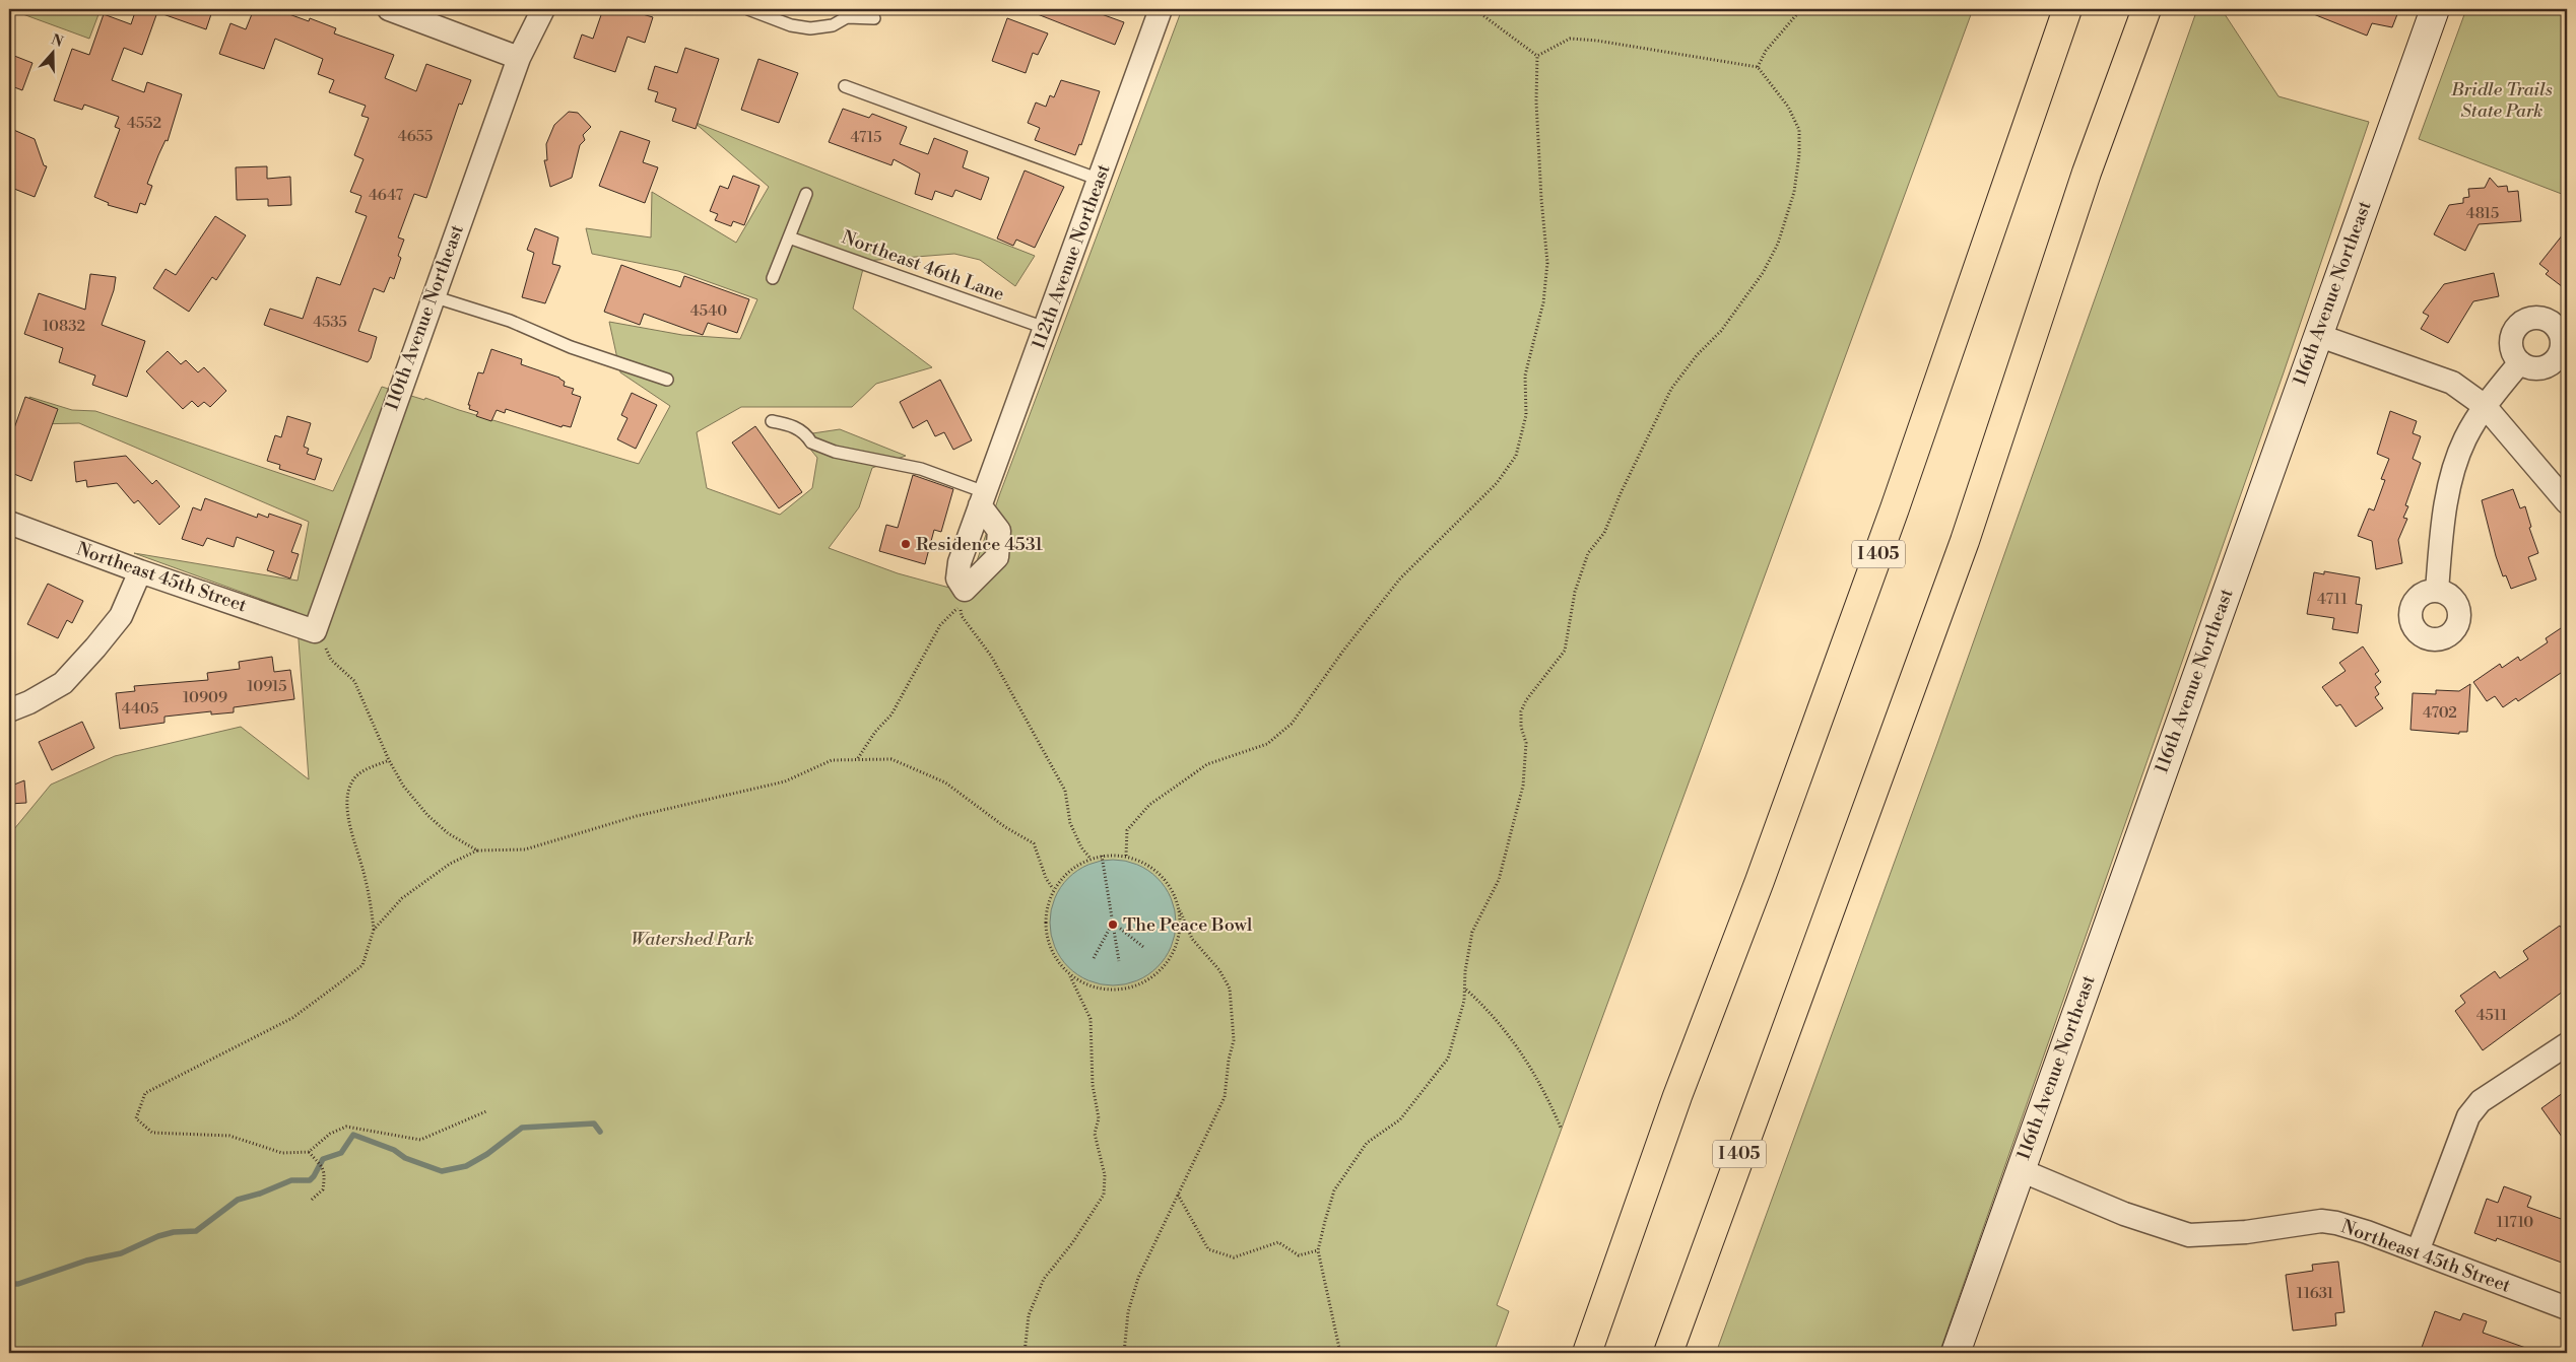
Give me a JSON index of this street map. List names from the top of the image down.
{
  "streets": {
    "highway": ["I 405"],
    "street": [
      "112th Avenue Northeast",
      "116th Avenue Northeast",
      "110th Avenue Northeast",
      "Northeast 45th Street"
    ],
    "lane": ["Northeast 46th Lane"]
  },
  "crossings": [
    ["112th Avenue Northeast", "Northeast 46th Lane"],
    ["116th Avenue Northeast", "Northeast 45th Street"],
    ["110th Avenue Northeast", "Northeast 45th Street"]
  ],
  "parks": ["Bridle Trails State Park", "Watershed Park"],
  "places": ["Residence 4531", "The Peace Bowl"],
  "house_numbers": [
    "4552",
    "4655",
    "4715",
    "4647",
    "4815",
    "4540",
    "4535",
    "10832",
    "4711",
    "10915",
    "10909",
    "4405",
    "4702",
    "4511",
    "11710",
    "11631"
  ],
  "north": "top"
}
